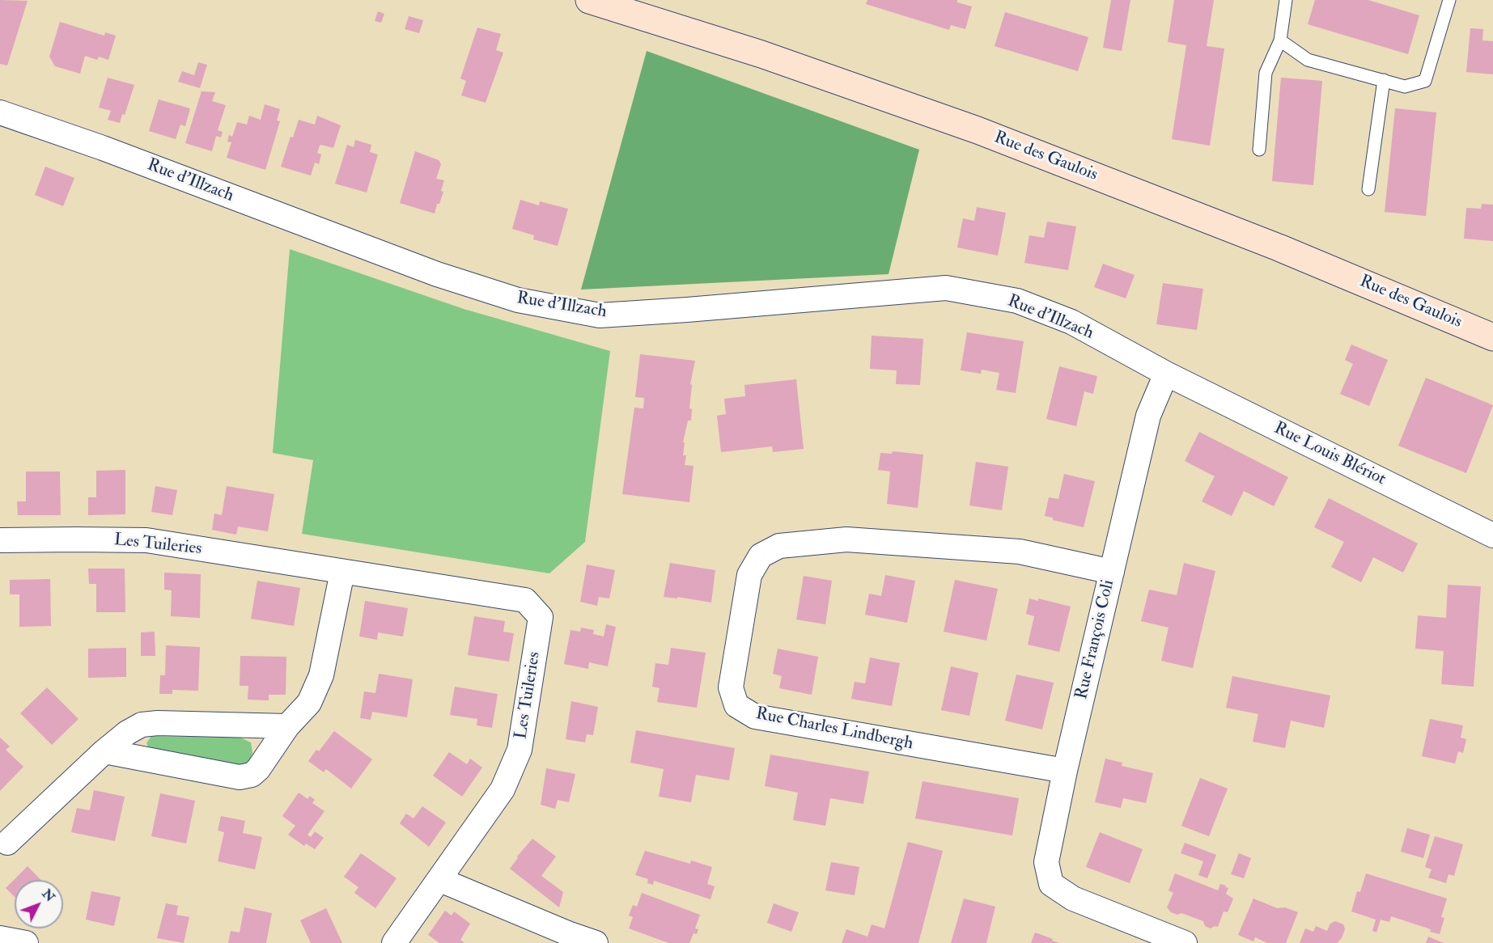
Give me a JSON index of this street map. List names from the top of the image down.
{
  "streets": {
    "main road": ["Rue des Gaulois"],
    "street": [
      "Rue d'Illzach",
      "Rue Louis Blériot",
      "Les Tuileries",
      "Rue François Coli",
      "Rue Charles Lindbergh"
    ]
  },
  "crossings": [
    ["Rue d'Illzach", "Rue Louis Blériot"],
    ["Rue d'Illzach", "Rue François Coli"],
    ["Rue Louis Blériot", "Rue François Coli"],
    ["Rue François Coli", "Rue Charles Lindbergh"]
  ],
  "north": "top right"
}
